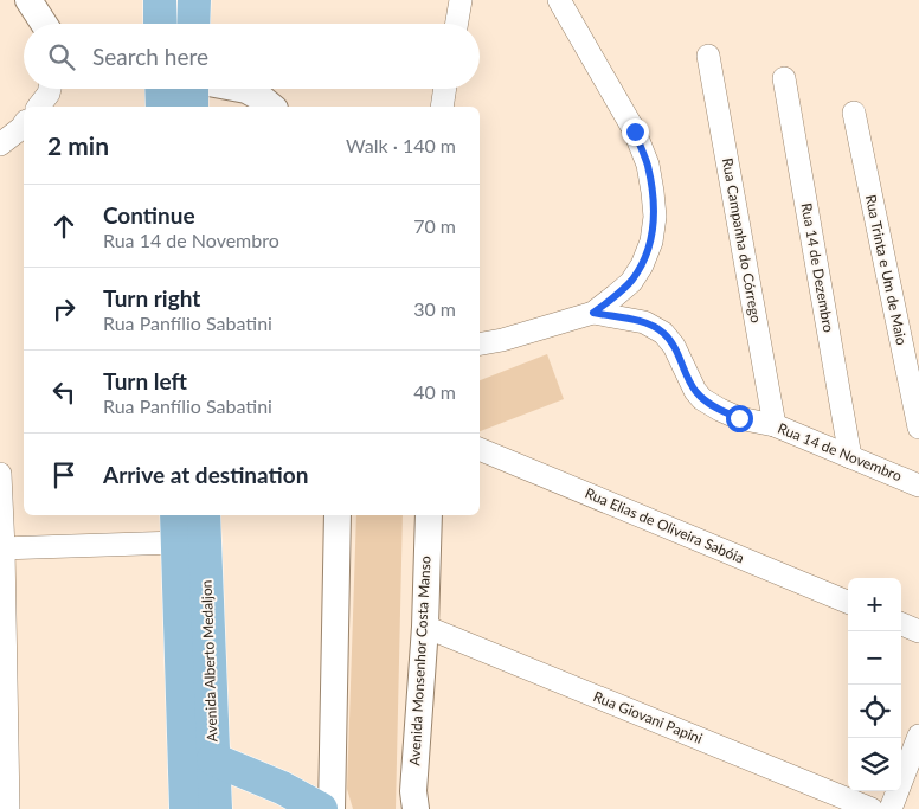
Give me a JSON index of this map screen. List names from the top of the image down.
{
  "streets": {
    "main road": ["Avenida Alberto Medaljon"],
    "street": [
      "Rua Campanha do Córrego",
      "Rua 14 de Dezembro",
      "Rua Trinta e Um de Maio",
      "Rua 14 de Novembro",
      "Rua Elias de Oliveira Sabóia",
      "Avenida Monsenhor Costa Manso",
      "Rua Giovani Papini"
    ]
  },
  "crossings": [
    ["Rua Campanha do Córrego", "Rua 14 de Novembro"],
    ["Rua 14 de Dezembro", "Rua 14 de Novembro"],
    ["Avenida Monsenhor Costa Manso", "Rua Giovani Papini"]
  ],
  "page": {
    "search": "Search here",
    "heading": ["2 min", "Walk · 140 m"],
    "list": [
      ["Continue", "Rua 14 de Novembro", "70 m"],
      ["Turn right", "Rua Panfílio Sabatini", "30 m"],
      ["Turn left", "Rua Panfílio Sabatini", "40 m"],
      "Arrive at destination"
    ],
    "map_buttons": ["+", "−"]
  }
}
